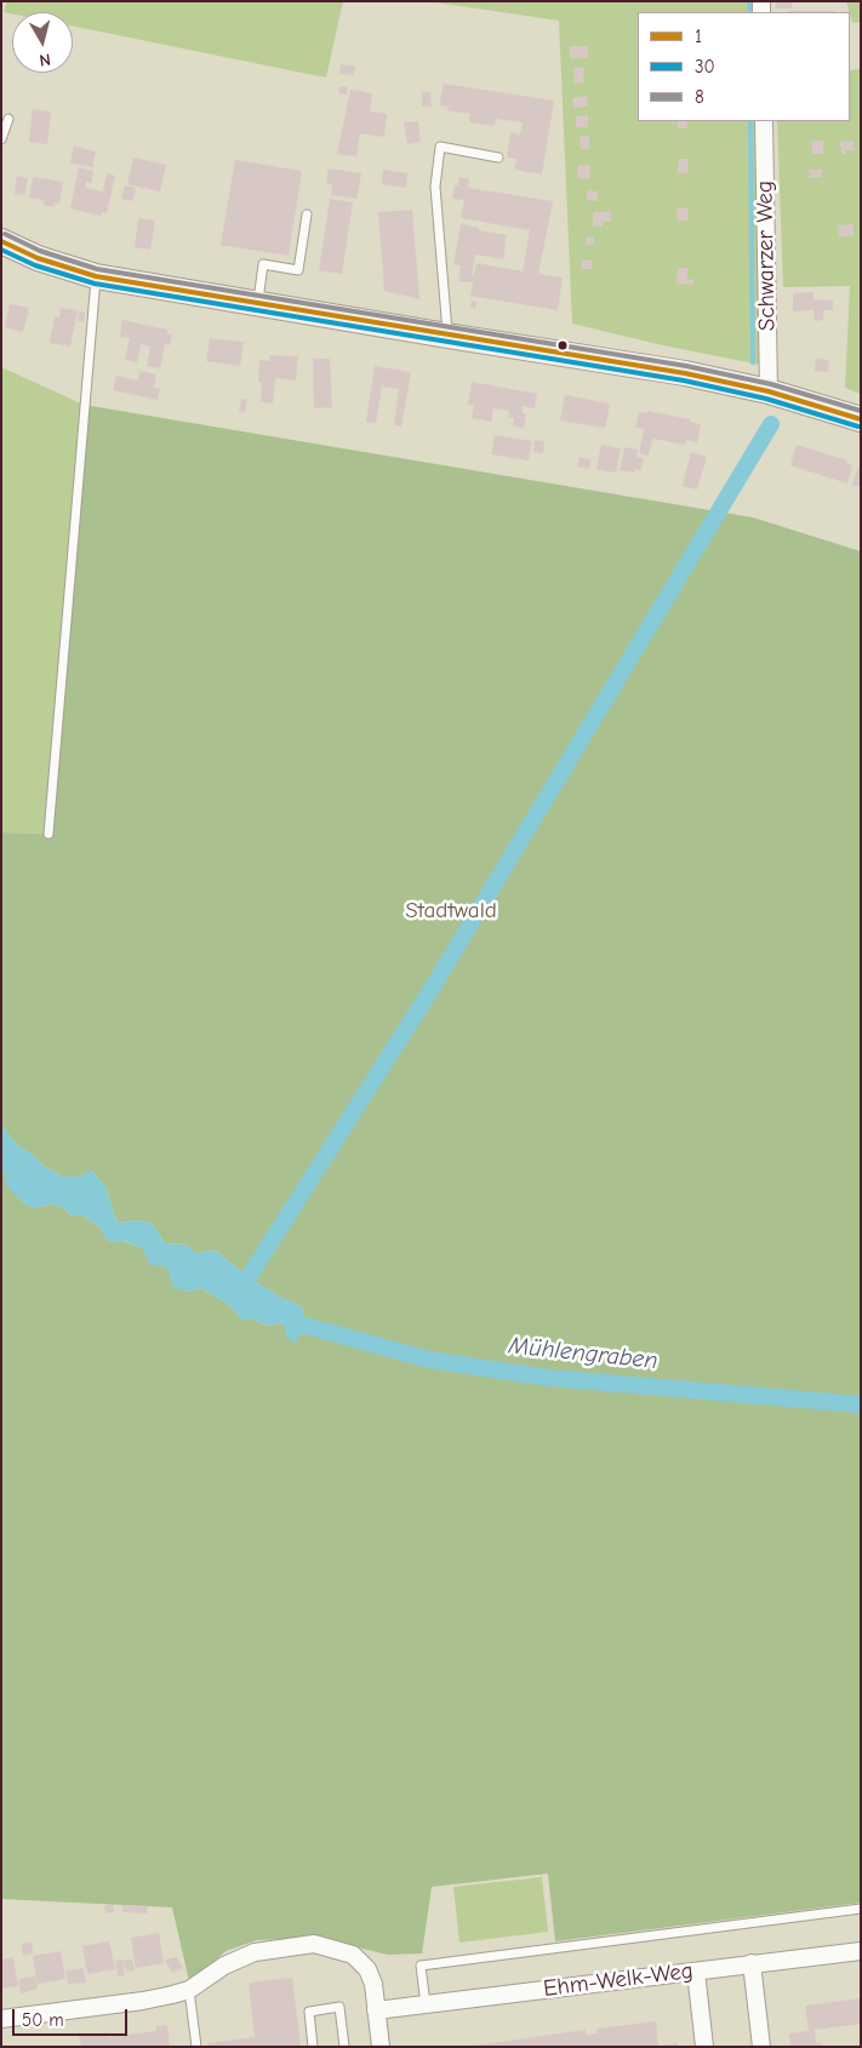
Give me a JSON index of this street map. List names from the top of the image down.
{
  "streets": {
    "street": ["Schwarzer Weg", "Ehm-Welk-Weg"]
  },
  "water": ["Mühlengraben"],
  "parks": ["Stadtwald"],
  "lines": ["transit line 8", "transit line 1", "transit line 30"],
  "legend": ["1", "30", "8"],
  "scale_bar": "50 m",
  "north": "bottom"
}
